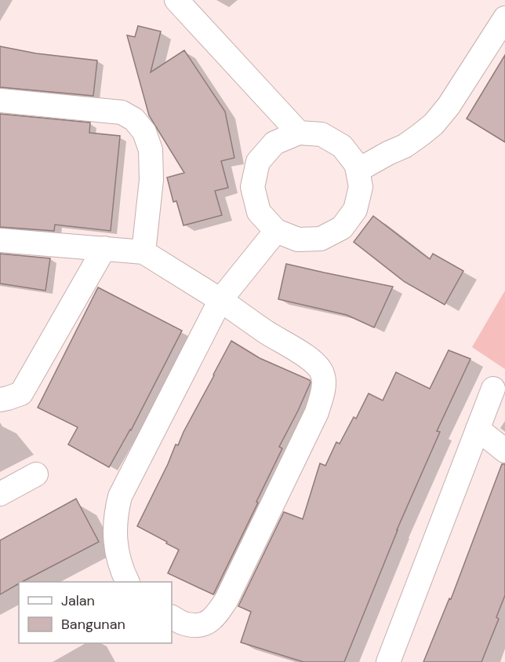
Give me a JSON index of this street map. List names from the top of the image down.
{
  "legend": ["Jalan", "Bangunan"]
}
